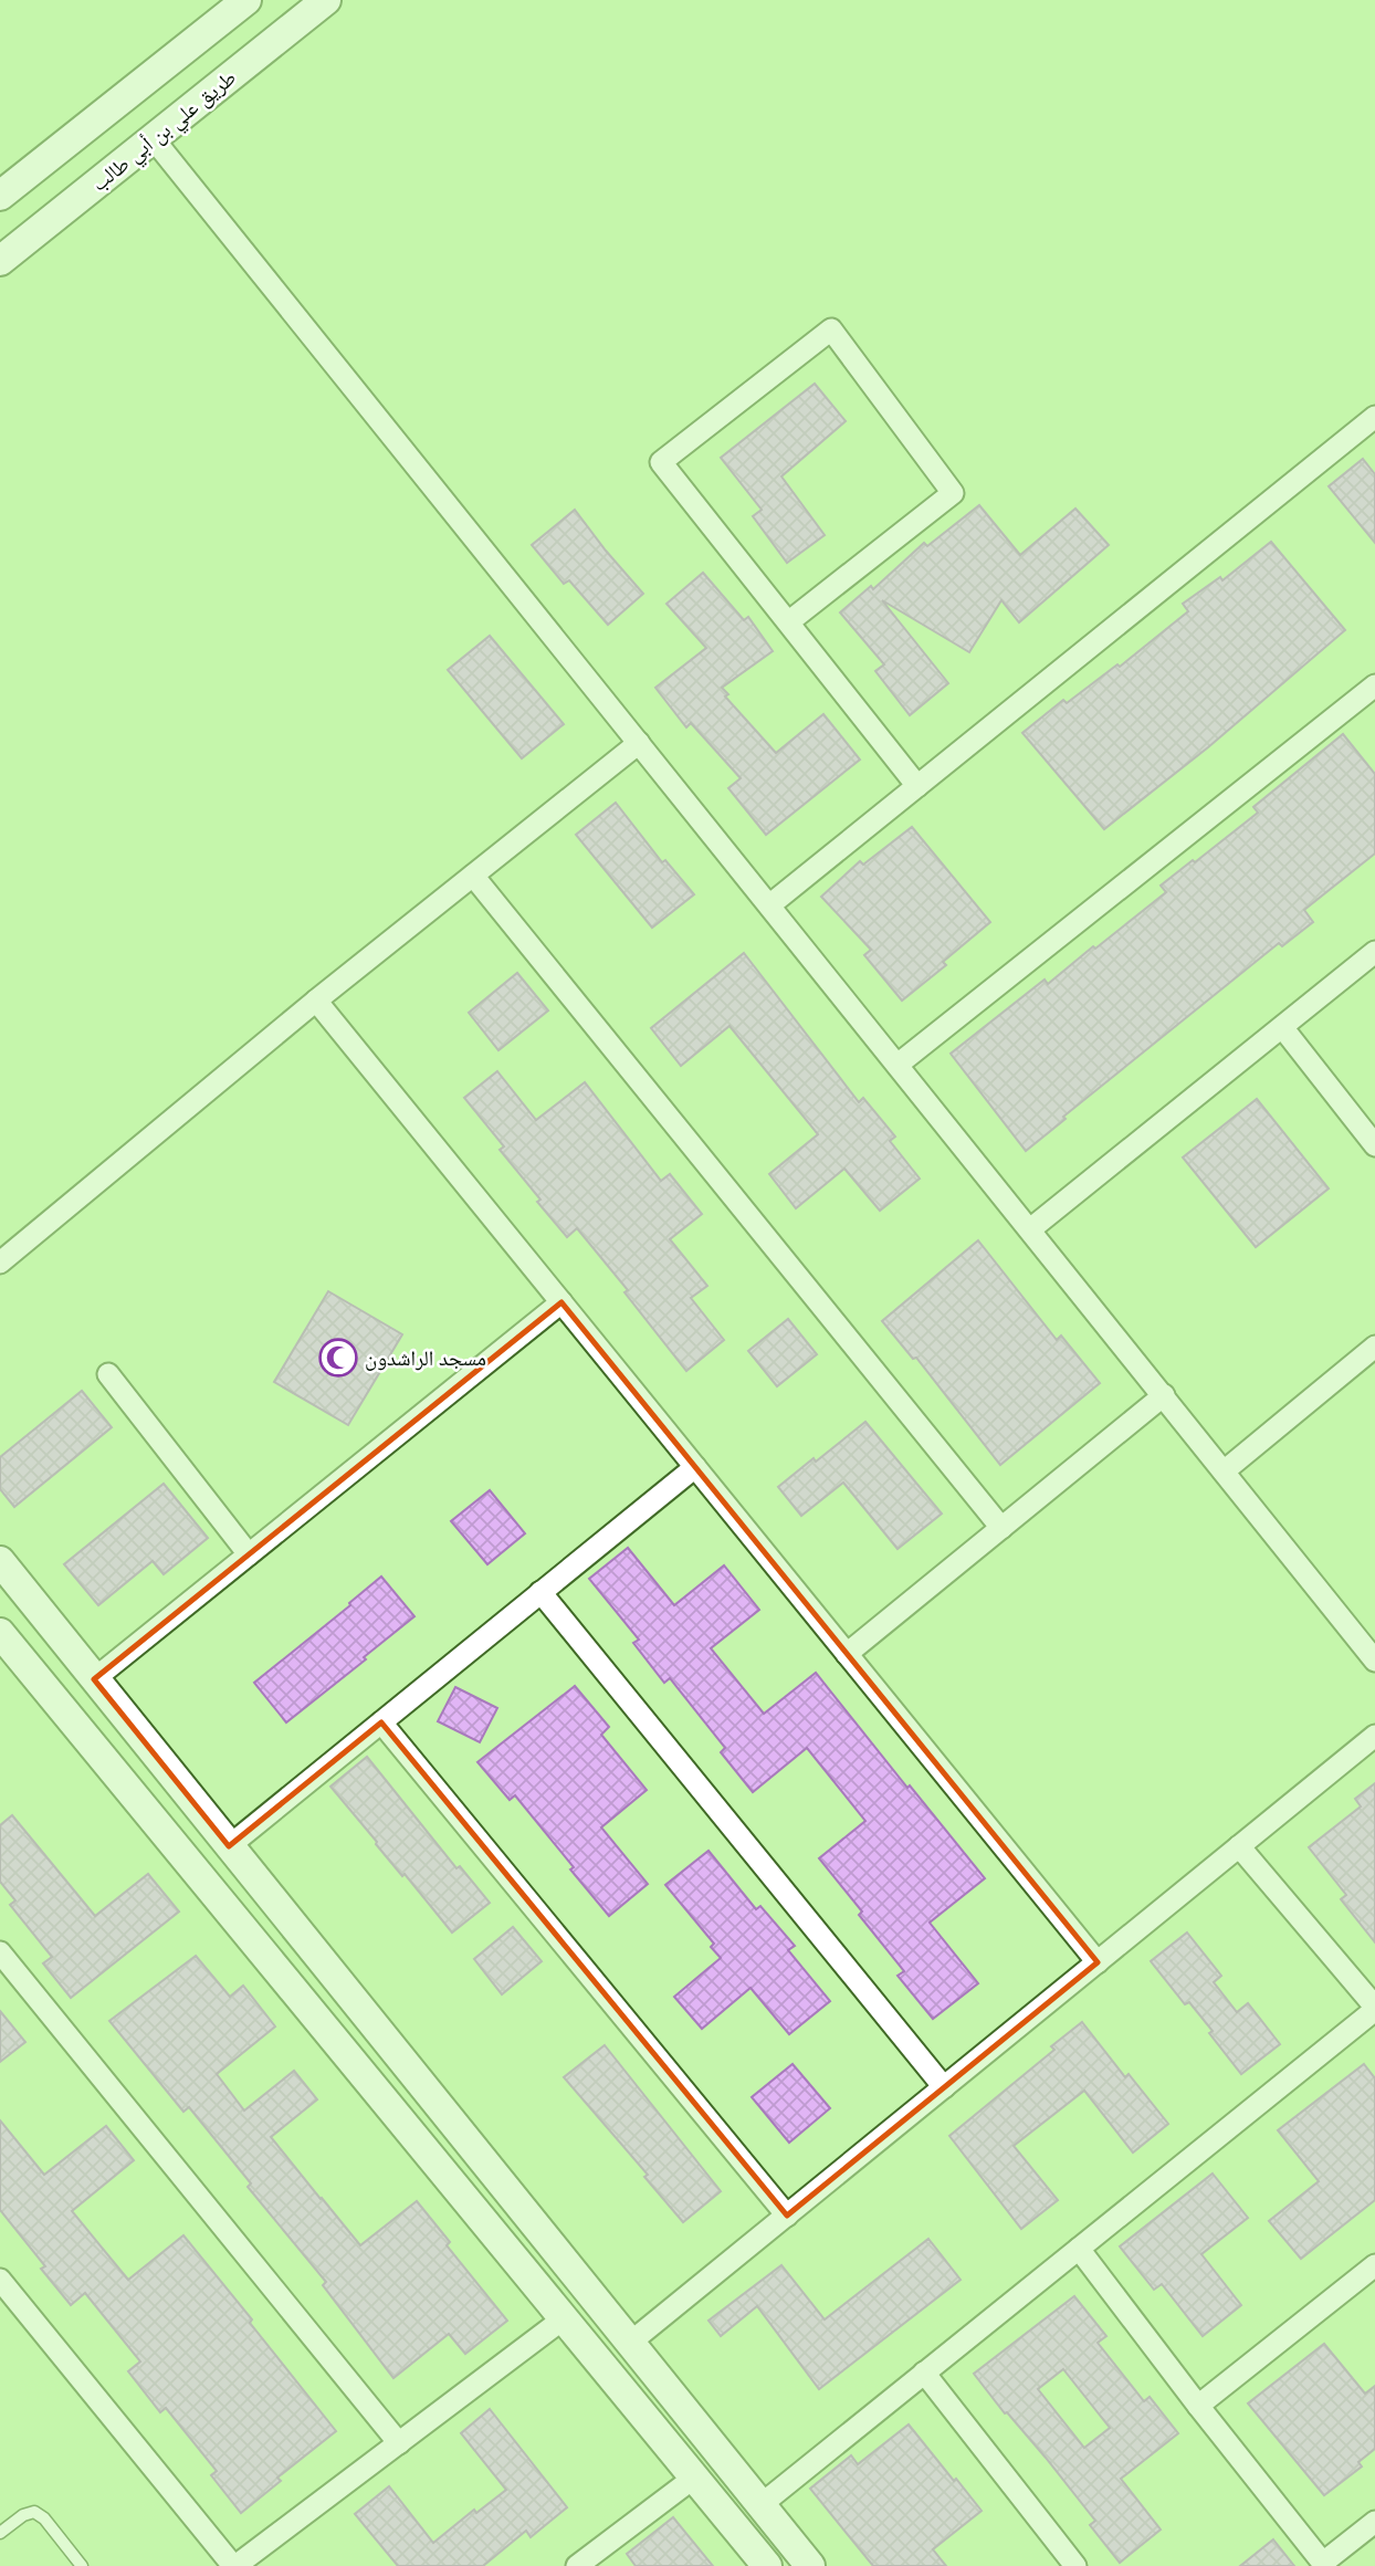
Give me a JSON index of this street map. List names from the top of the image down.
{
  "streets": {
    "street": ["طريق علي بن أبي طالب"]
  },
  "places": {
    "mosque": ["مسجد الراشدون"]
  }
}
